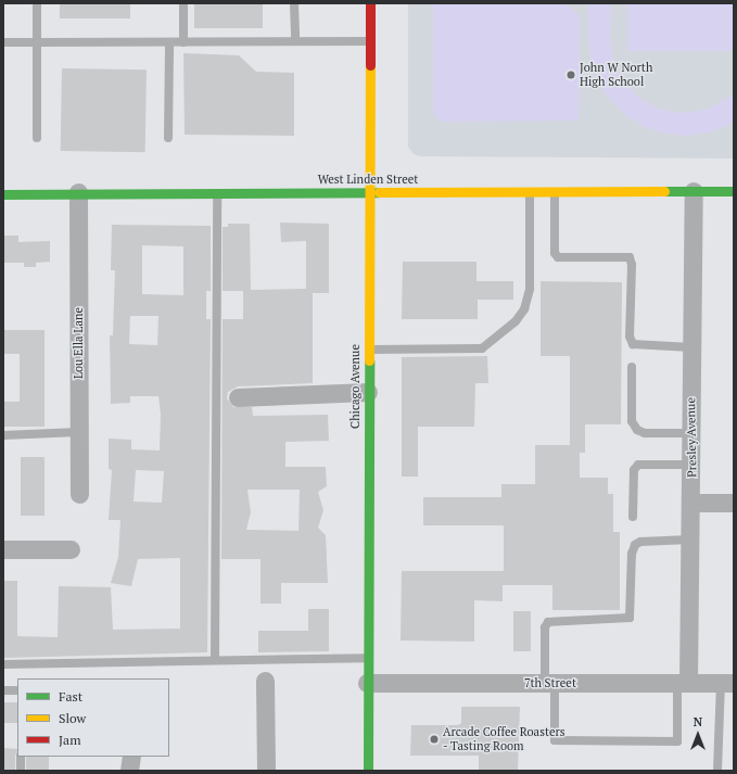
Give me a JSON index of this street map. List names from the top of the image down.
{
  "streets": {
    "main road": ["West Linden Street", "Chicago Avenue"],
    "street": ["Lou Ella Lane", "Presley Avenue", "7th Street"]
  },
  "crossings": [
    ["West Linden Street", "Lou Ella Lane"],
    ["West Linden Street", "Chicago Avenue"],
    ["West Linden Street", "Presley Avenue"],
    ["Chicago Avenue", "7th Street"],
    ["Presley Avenue", "7th Street"]
  ],
  "places": ["John W North High School", "Arcade Coffee Roasters - Tasting Room"],
  "legend": ["Fast", "Slow", "Jam"],
  "north": "top"
}
